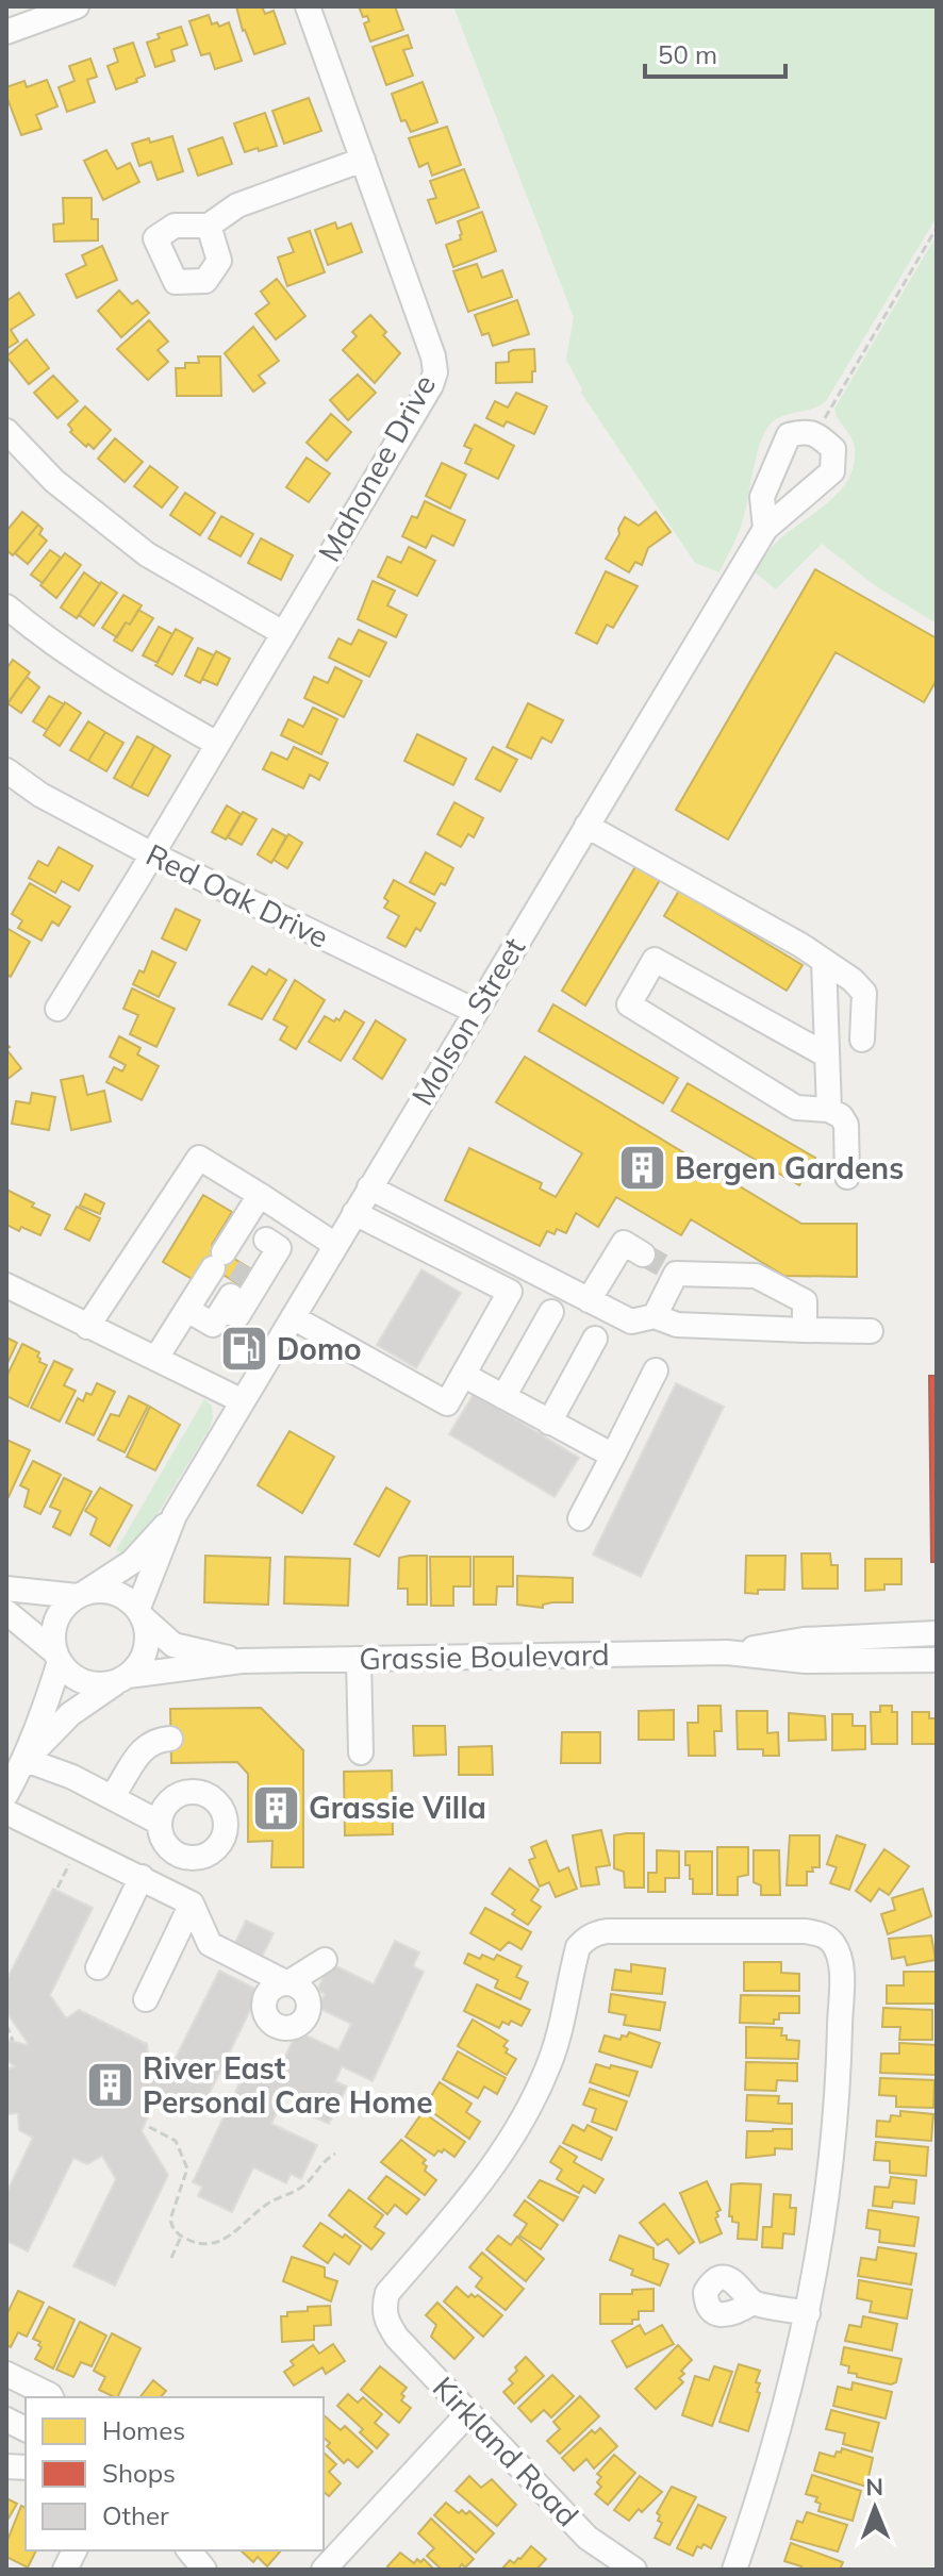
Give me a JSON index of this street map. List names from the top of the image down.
{
  "streets": {
    "street": [
      "Mahonee Drive",
      "Red Oak Drive",
      "Molson Street",
      "Grassie Boulevard",
      "Kirkland Road"
    ]
  },
  "crossings": [
    ["Mahonee Drive", "Red Oak Drive"],
    ["Red Oak Drive", "Molson Street"],
    ["Molson Street", "Grassie Boulevard"]
  ],
  "places": {
    "building": ["Bergen Gardens", "Grassie Villa", "River East Personal Care Home"],
    "fuel station": ["Domo"]
  },
  "legend": ["Homes", "Shops", "Other"],
  "scale_bar": "50 m",
  "north": "top"
}
